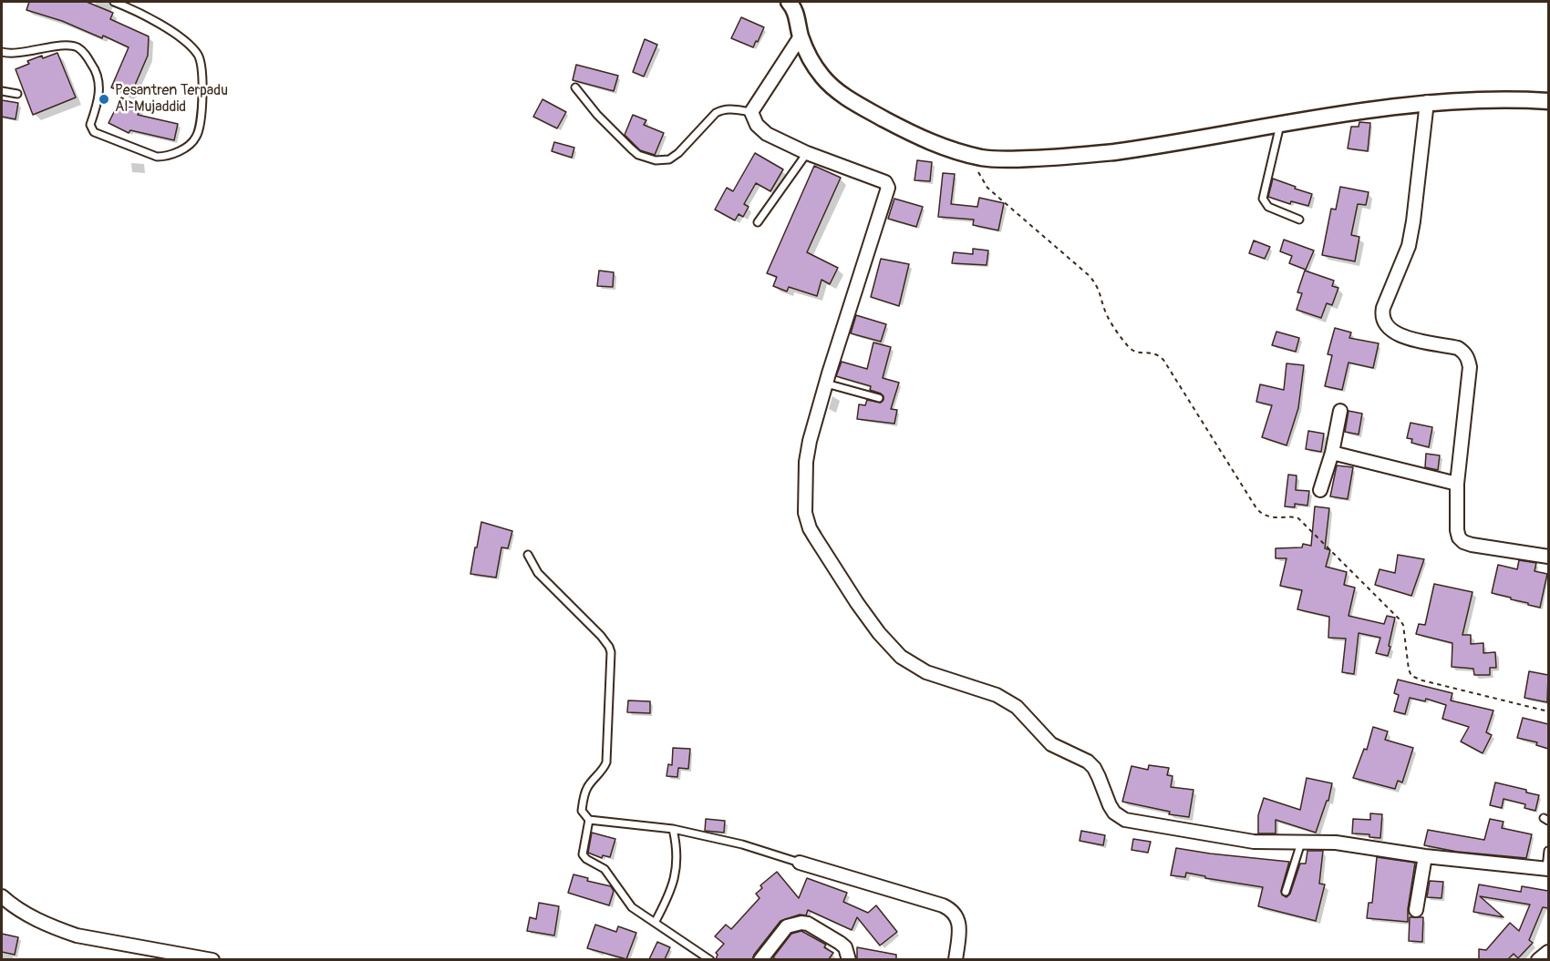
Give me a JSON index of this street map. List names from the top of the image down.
{
  "places": ["Pesantren Terpadu Al-Mujaddid"]
}
